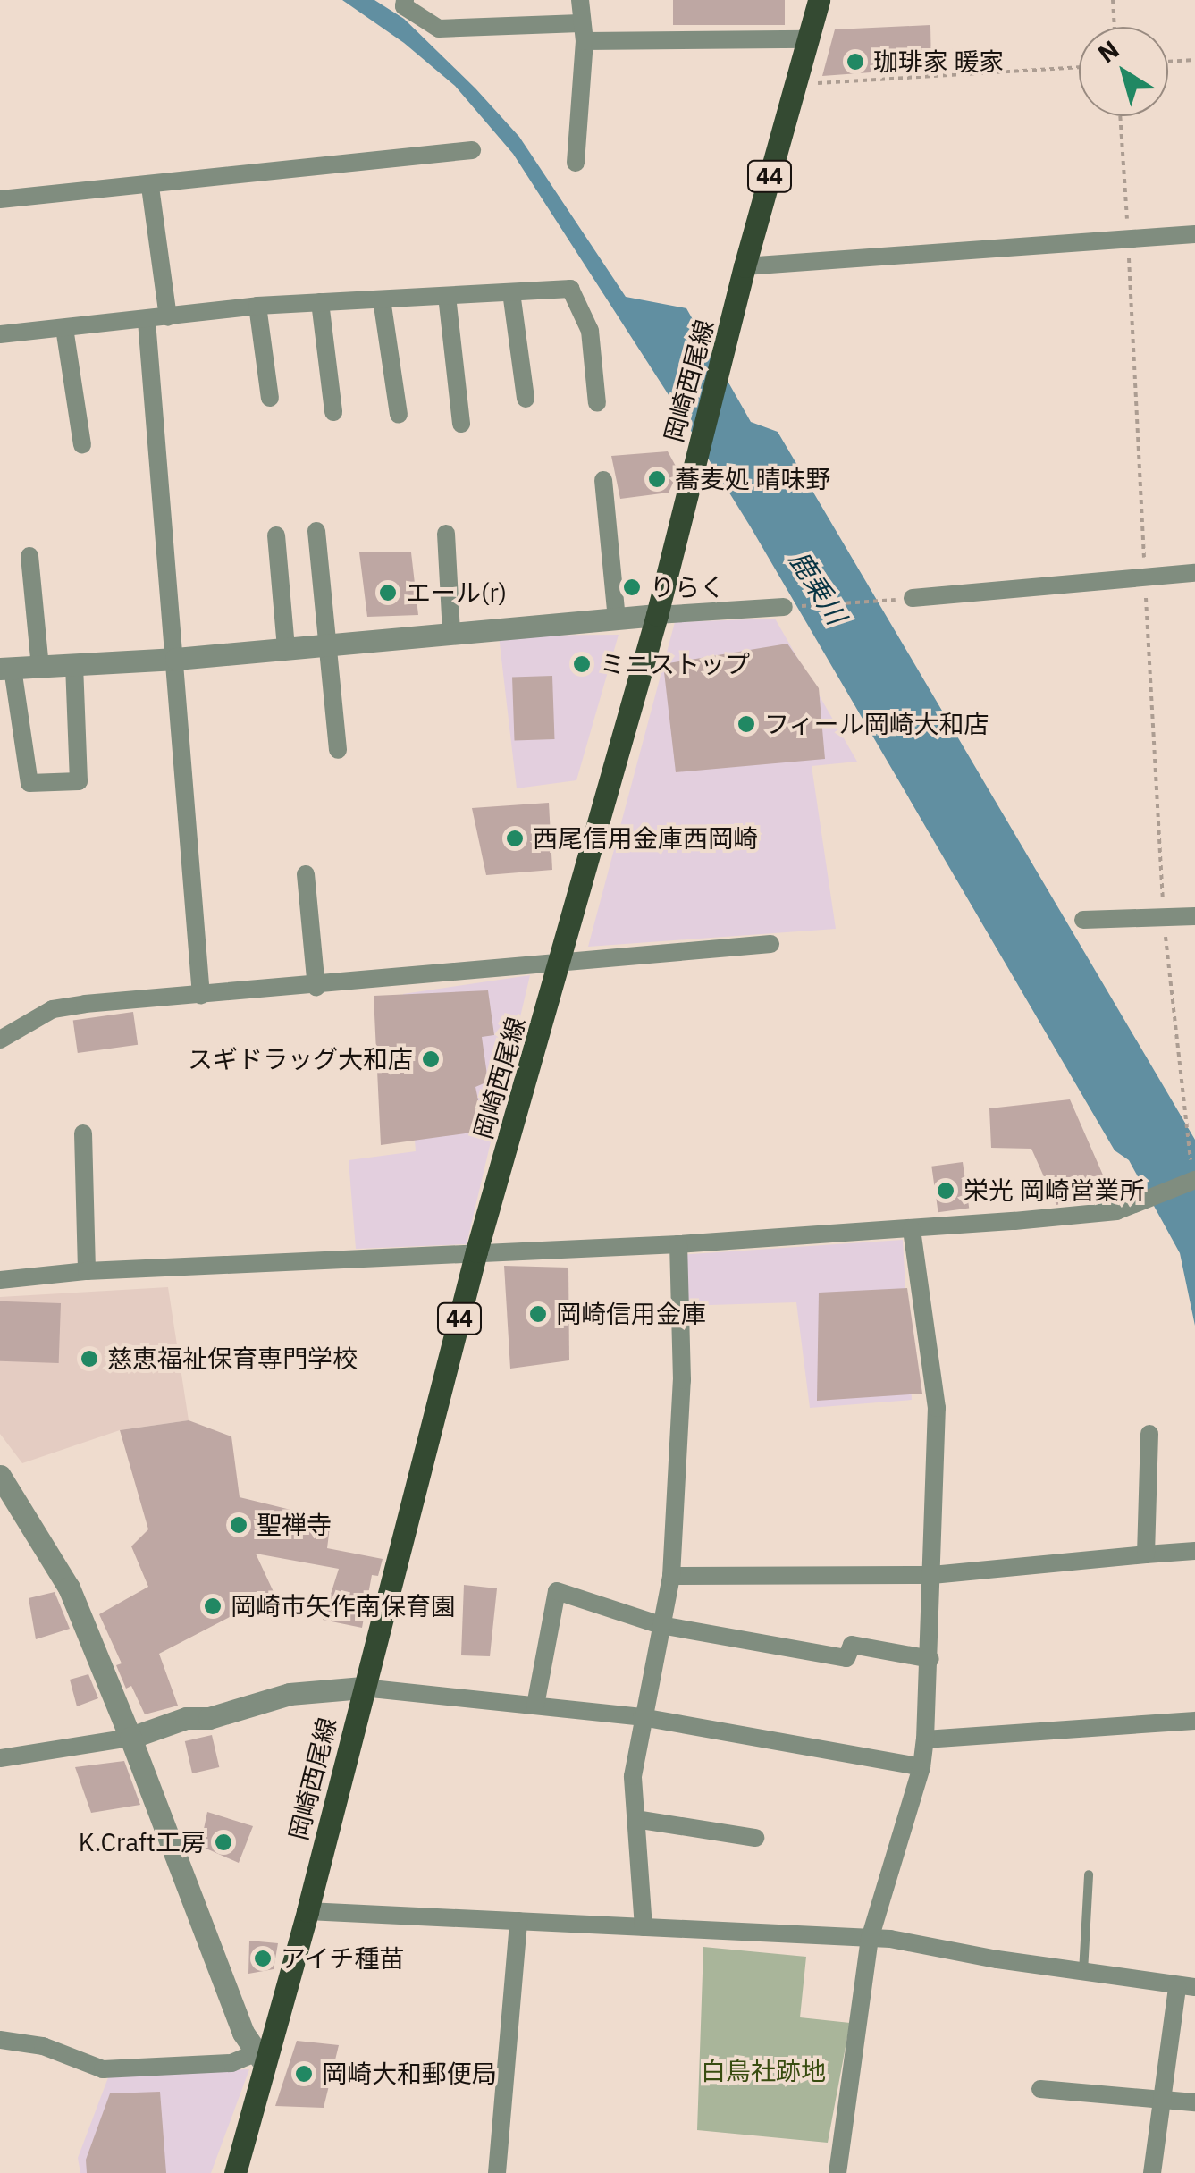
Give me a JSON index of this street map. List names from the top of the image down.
{
  "streets": {
    "main road": ["44", "岡崎西尾線"]
  },
  "water": ["鹿乗川"],
  "parks": ["白鳥社跡地"],
  "places": [
    "珈琲家 暖家",
    "蕎麦処 晴味野",
    "りらく",
    "エール(r)",
    "ミニストップ",
    "フィール岡崎大和店",
    "西尾信用金庫西岡崎",
    "スギドラッグ大和店",
    "栄光 岡崎営業所",
    "岡崎信用金庫",
    "慈恵福祉保育専門学校",
    "聖禅寺",
    "岡崎市矢作南保育園",
    "K.Craft工房",
    "アイチ種苗",
    "岡崎大和郵便局"
  ],
  "north": "top left"
}
